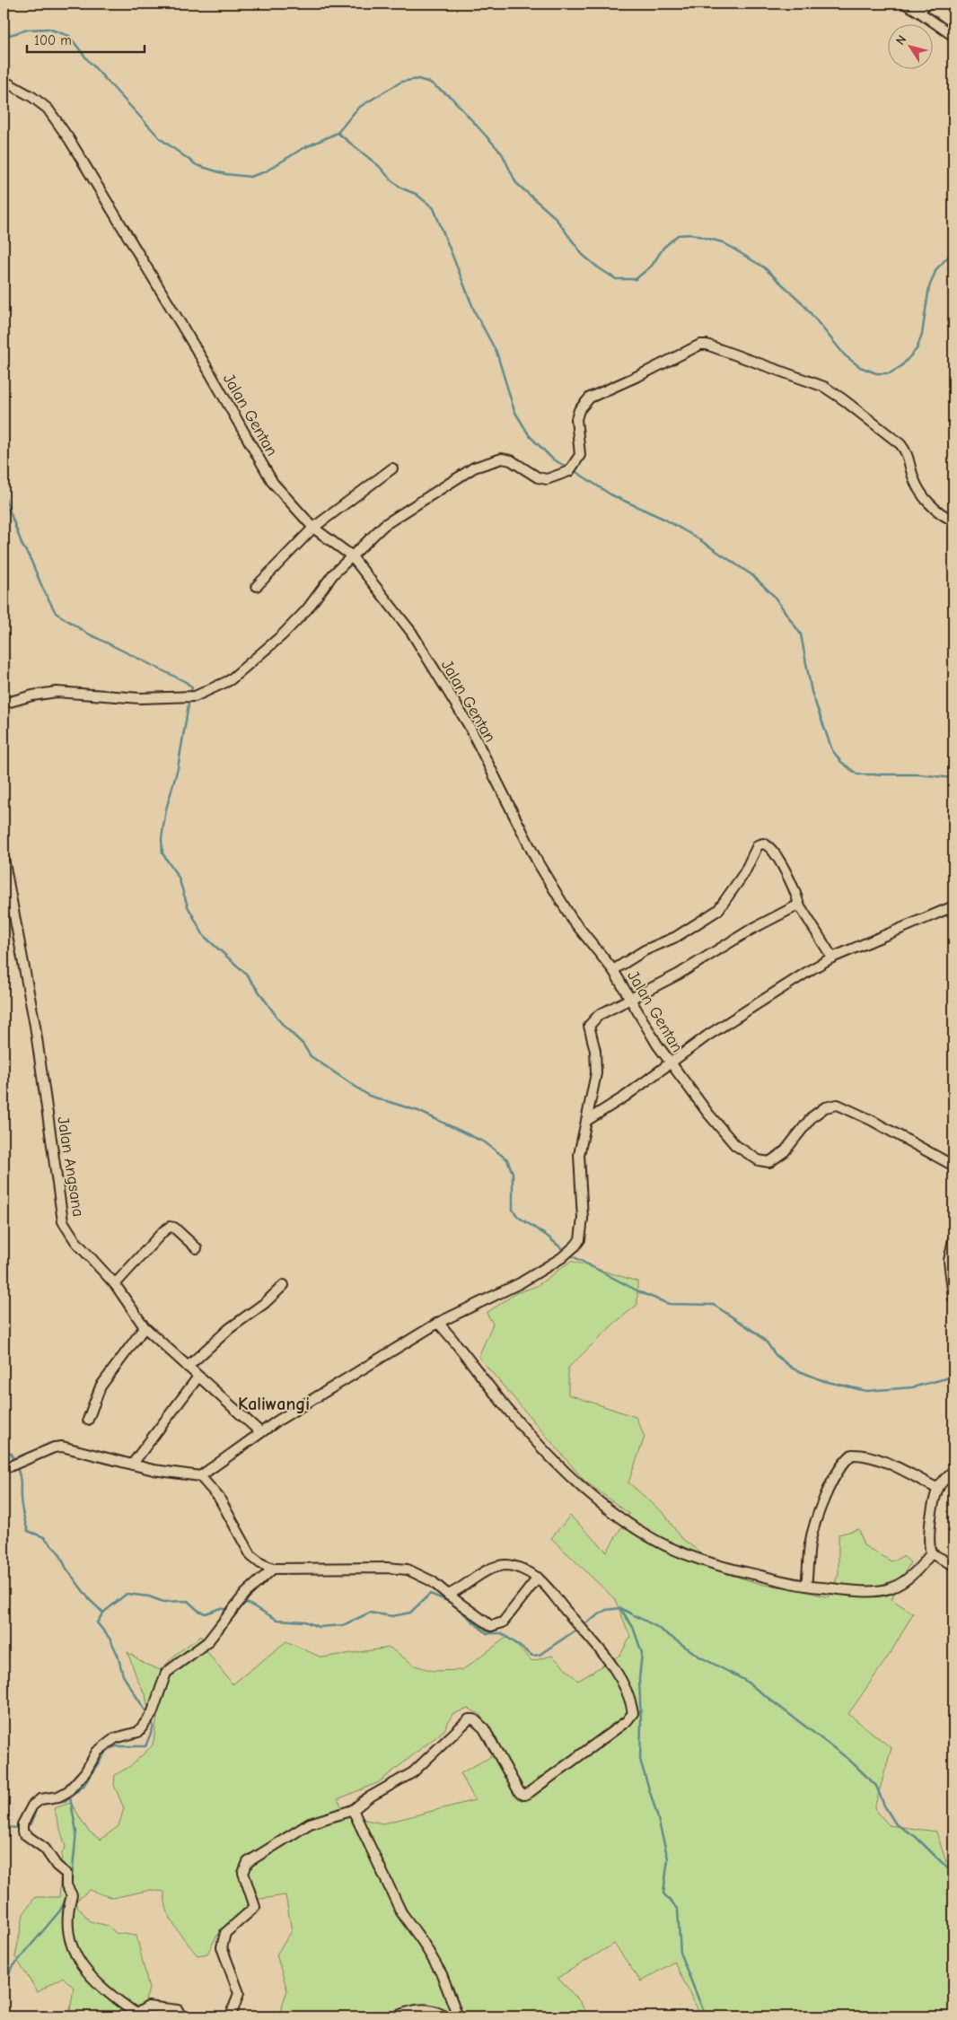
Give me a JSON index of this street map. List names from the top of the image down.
{
  "streets": {
    "street": ["Jalan Gentan", "Jalan Angsana"]
  },
  "districts": ["Kaliwangi"],
  "scale_bar": "100 m",
  "north": "top left"
}
